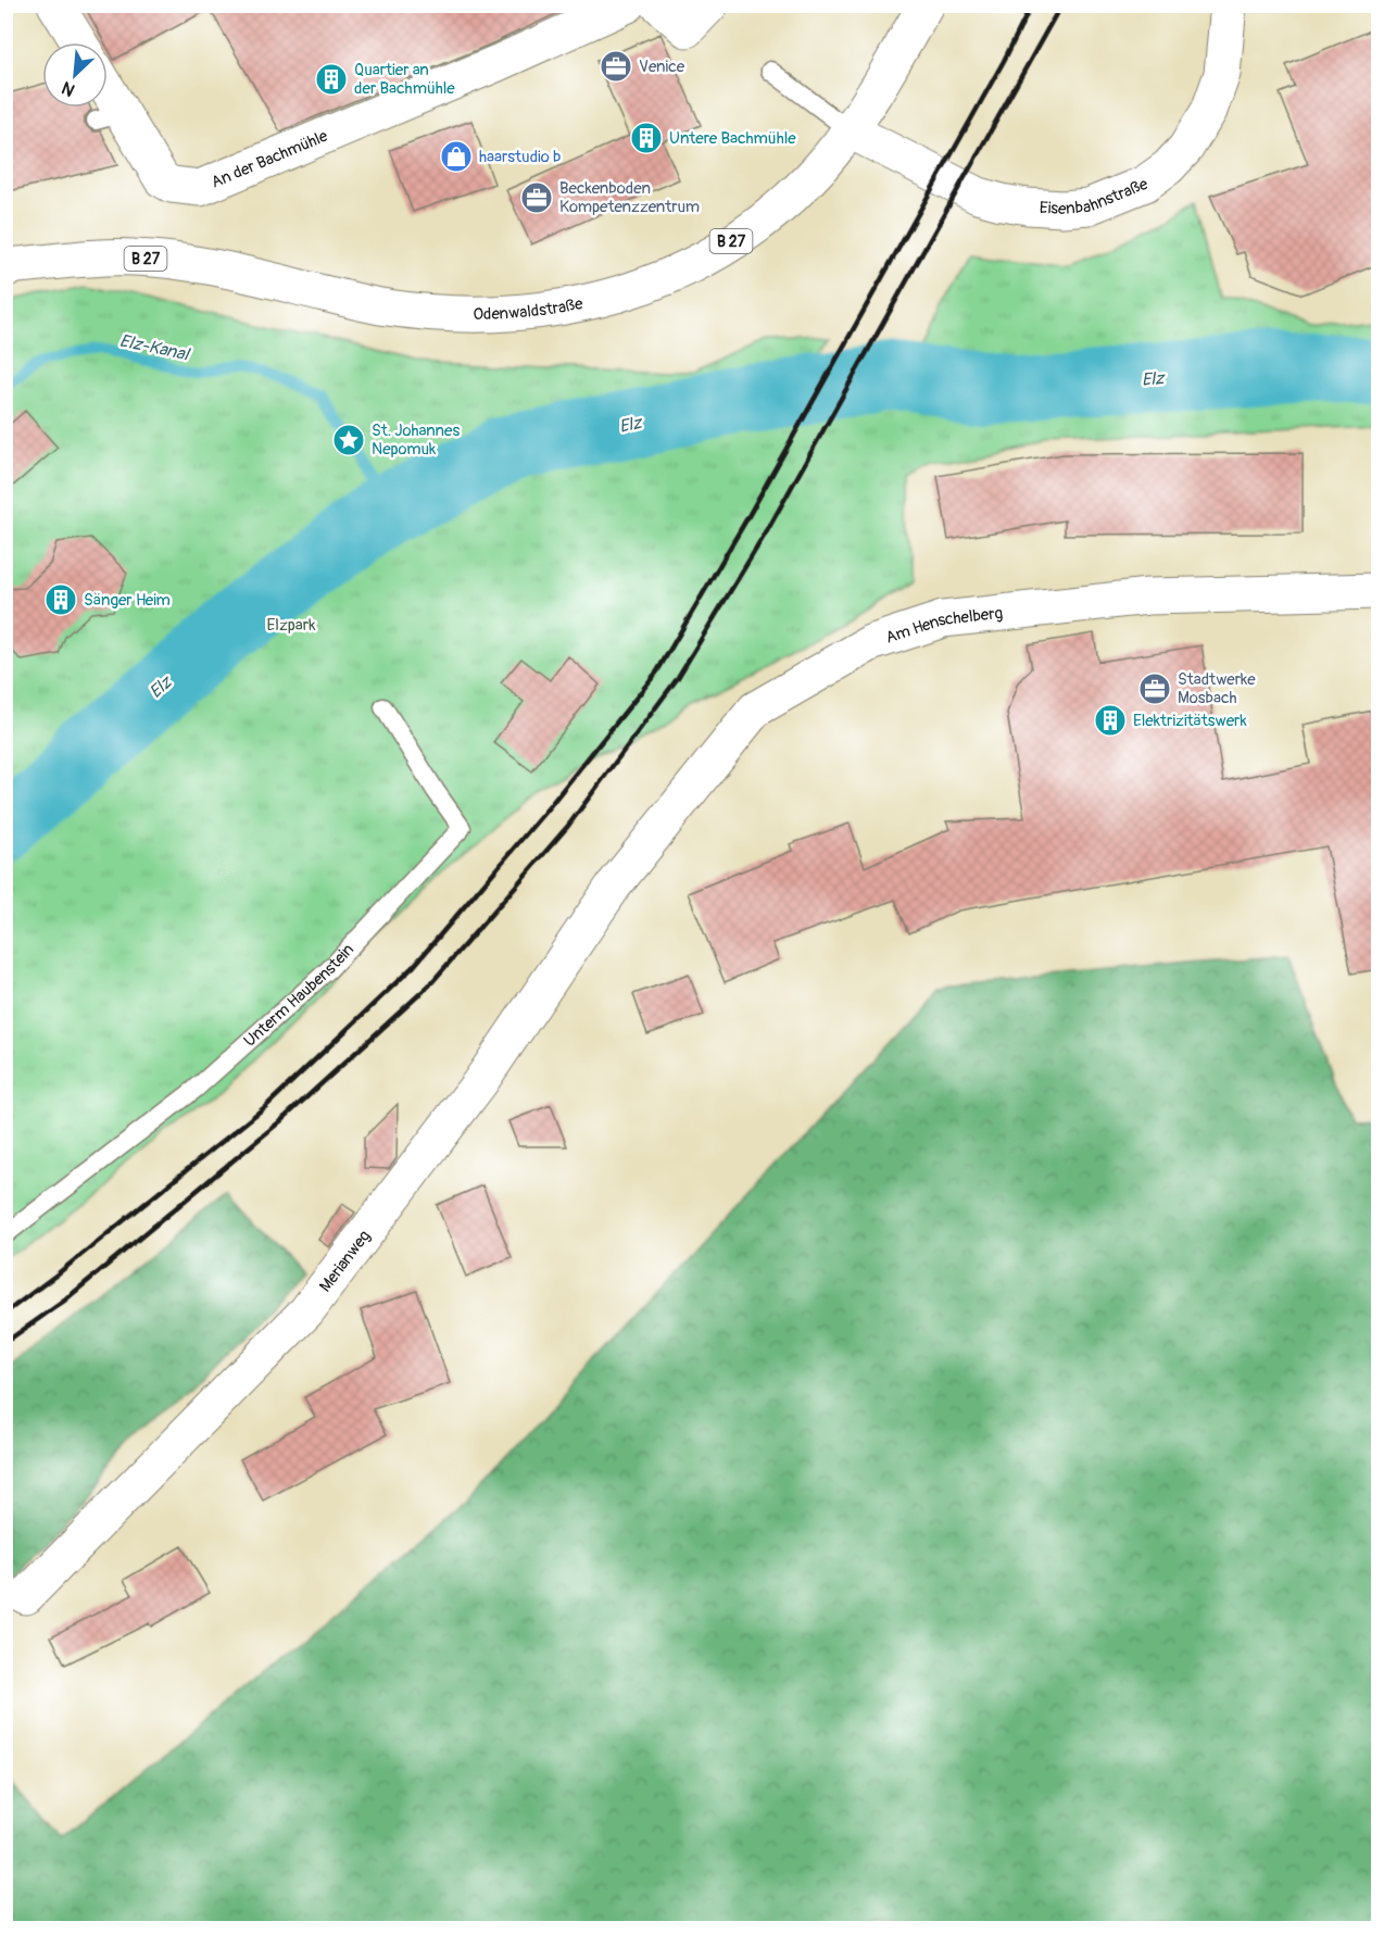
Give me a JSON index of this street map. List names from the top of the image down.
{
  "streets": {
    "street": [
      "An der Bachmühle",
      "Eisenbahnstraße",
      "B 27",
      "Odenwaldstraße",
      "Am Henschelberg",
      "Merianweg"
    ],
    "lane": ["Unterm Haubenstein"]
  },
  "crossings": [
    ["Eisenbahnstraße", "Odenwaldstraße"],
    ["Am Henschelberg", "Merianweg"]
  ],
  "water": ["Elz-Kanal", "Elz"],
  "parks": ["Elzpark"],
  "places": {
    "office": ["Venice", "Beckenboden Kompetenzzentrum", "Stadtwerke Mosbach"],
    "building": [
      "Quartier an der Bachmühle",
      "Untere Bachmühle",
      "Sänger Heim",
      "Elektrizitätswerk"
    ],
    "shop": ["haarstudio b"],
    "place": ["St. Johannes Nepomuk"]
  },
  "north": "bottom left"
}
